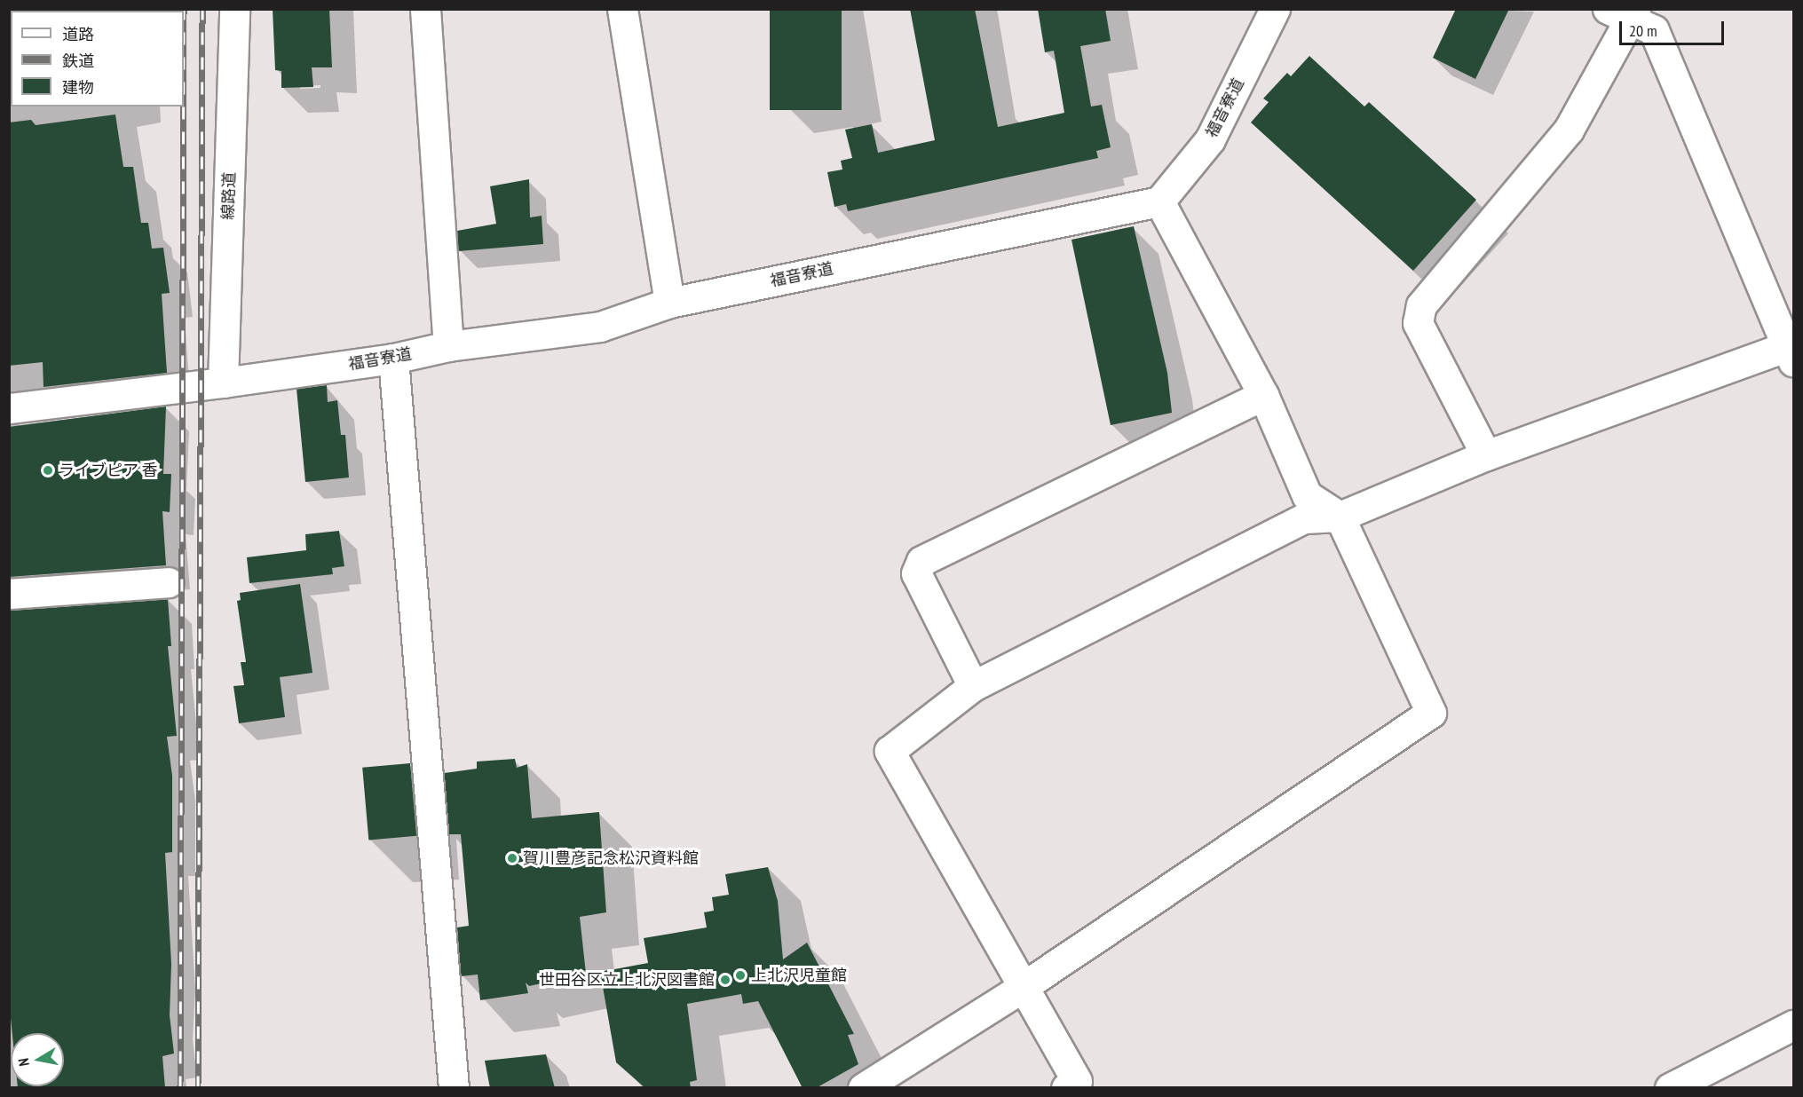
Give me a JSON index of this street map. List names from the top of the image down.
{
  "streets": {
    "street": ["福音寮道", "線路道"]
  },
  "crossings": [
    ["福音寮道", "線路道"]
  ],
  "places": [
    "ライブピア 香",
    "賀川豊彦記念松沢資料館",
    "上北沢児童館",
    "世田谷区立上北沢図書館"
  ],
  "legend": ["道路", "鉄道", "建物"],
  "scale_bar": "20 m",
  "north": "left"
}
